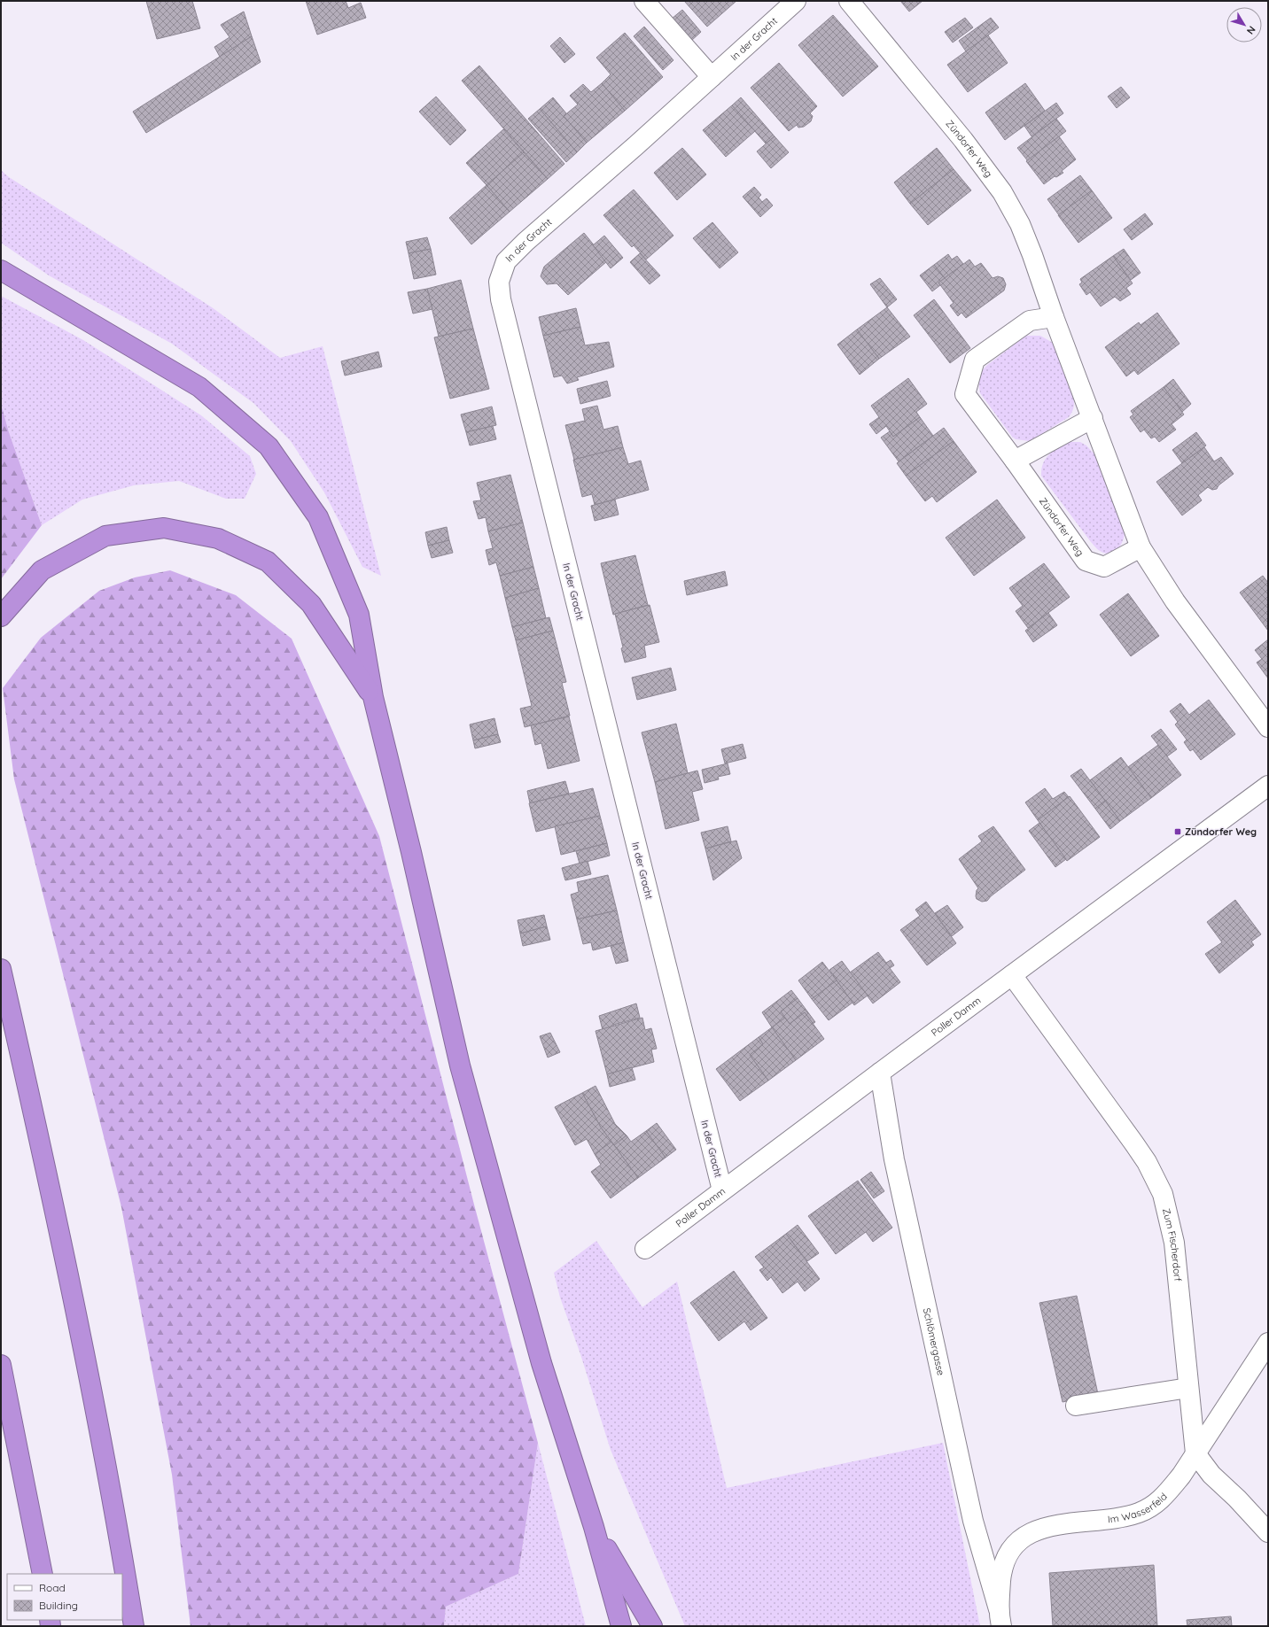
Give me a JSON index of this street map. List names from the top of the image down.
{
  "streets": {
    "street": [
      "In der Gracht",
      "Zündorfer Weg",
      "Poller Damm",
      "Zum Fischerdorf",
      "Schlömergasse",
      "Im Wasserfeld"
    ]
  },
  "crossings": [
    ["In der Gracht", "Poller Damm"],
    ["Poller Damm", "Zum Fischerdorf"],
    ["Poller Damm", "Schlömergasse"],
    ["Zum Fischerdorf", "Im Wasserfeld"],
    ["Schlömergasse", "Im Wasserfeld"]
  ],
  "places": {
    "transit": ["Zündorfer Weg"]
  },
  "legend": ["Road", "Building"],
  "north": "bottom right"
}
